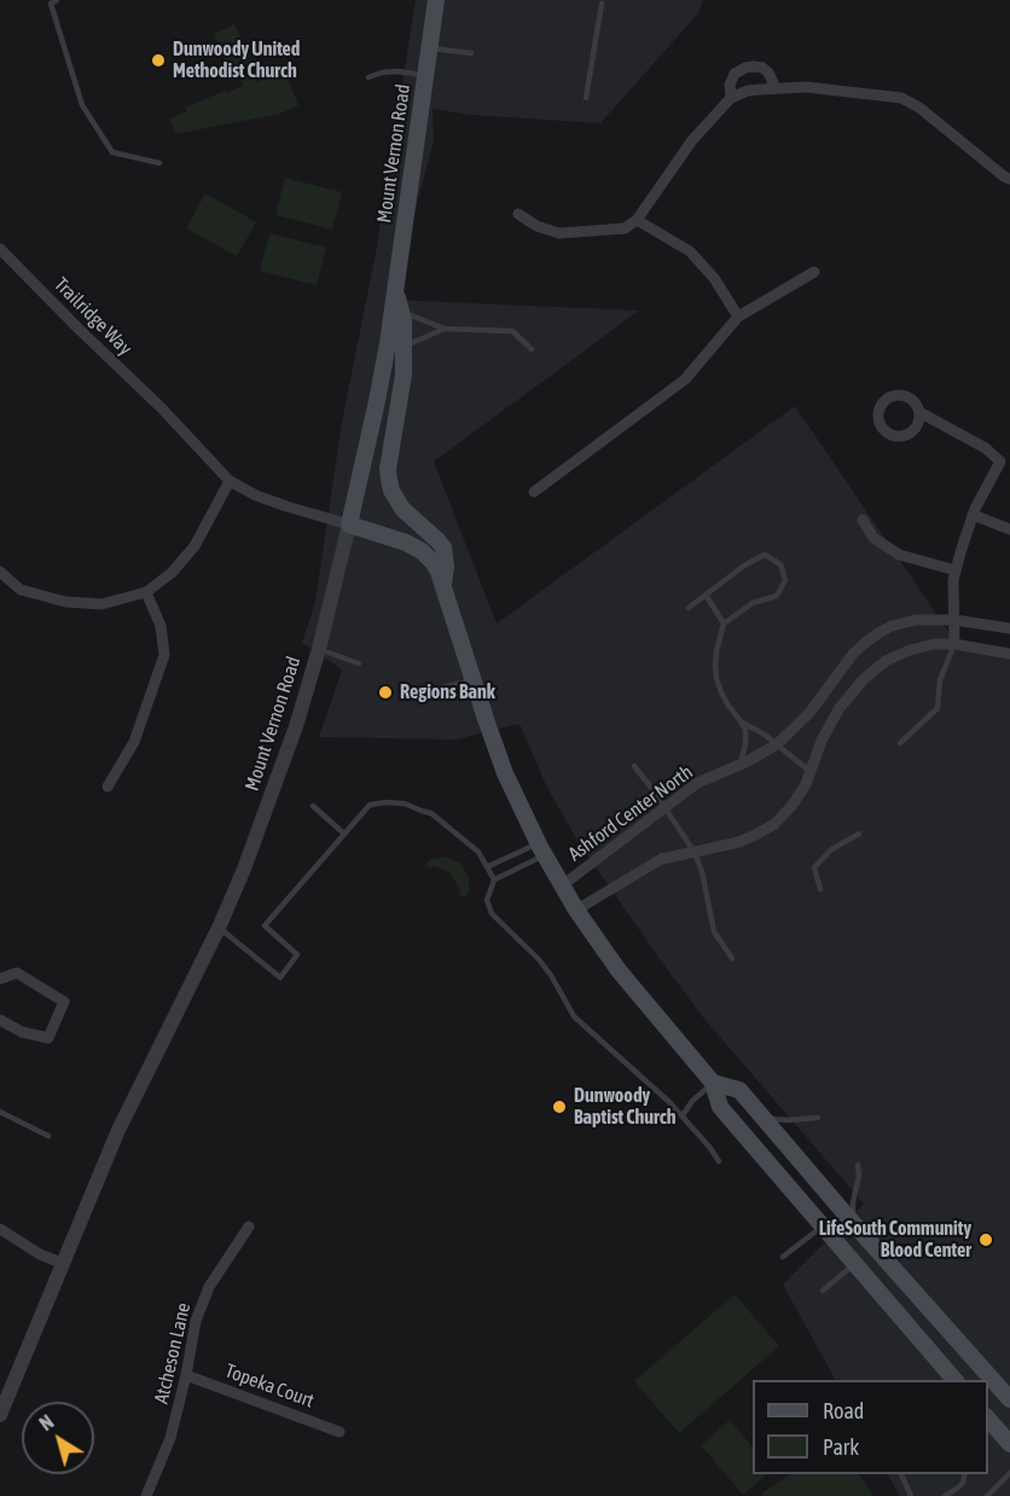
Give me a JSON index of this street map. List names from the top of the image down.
{
  "streets": {
    "main road": ["Mount Vernon Road"],
    "street": [
      "Trailridge Way",
      "Ashford Center North",
      "Atcheson Lane",
      "Topeka Court"
    ]
  },
  "crossings": [
    ["Atcheson Lane", "Topeka Court"]
  ],
  "places": [
    "Dunwoody United Methodist Church",
    "Regions Bank",
    "Dunwoody Baptist Church",
    "LifeSouth Community Blood Center"
  ],
  "legend": ["Road", "Park"],
  "north": "top left"
}
